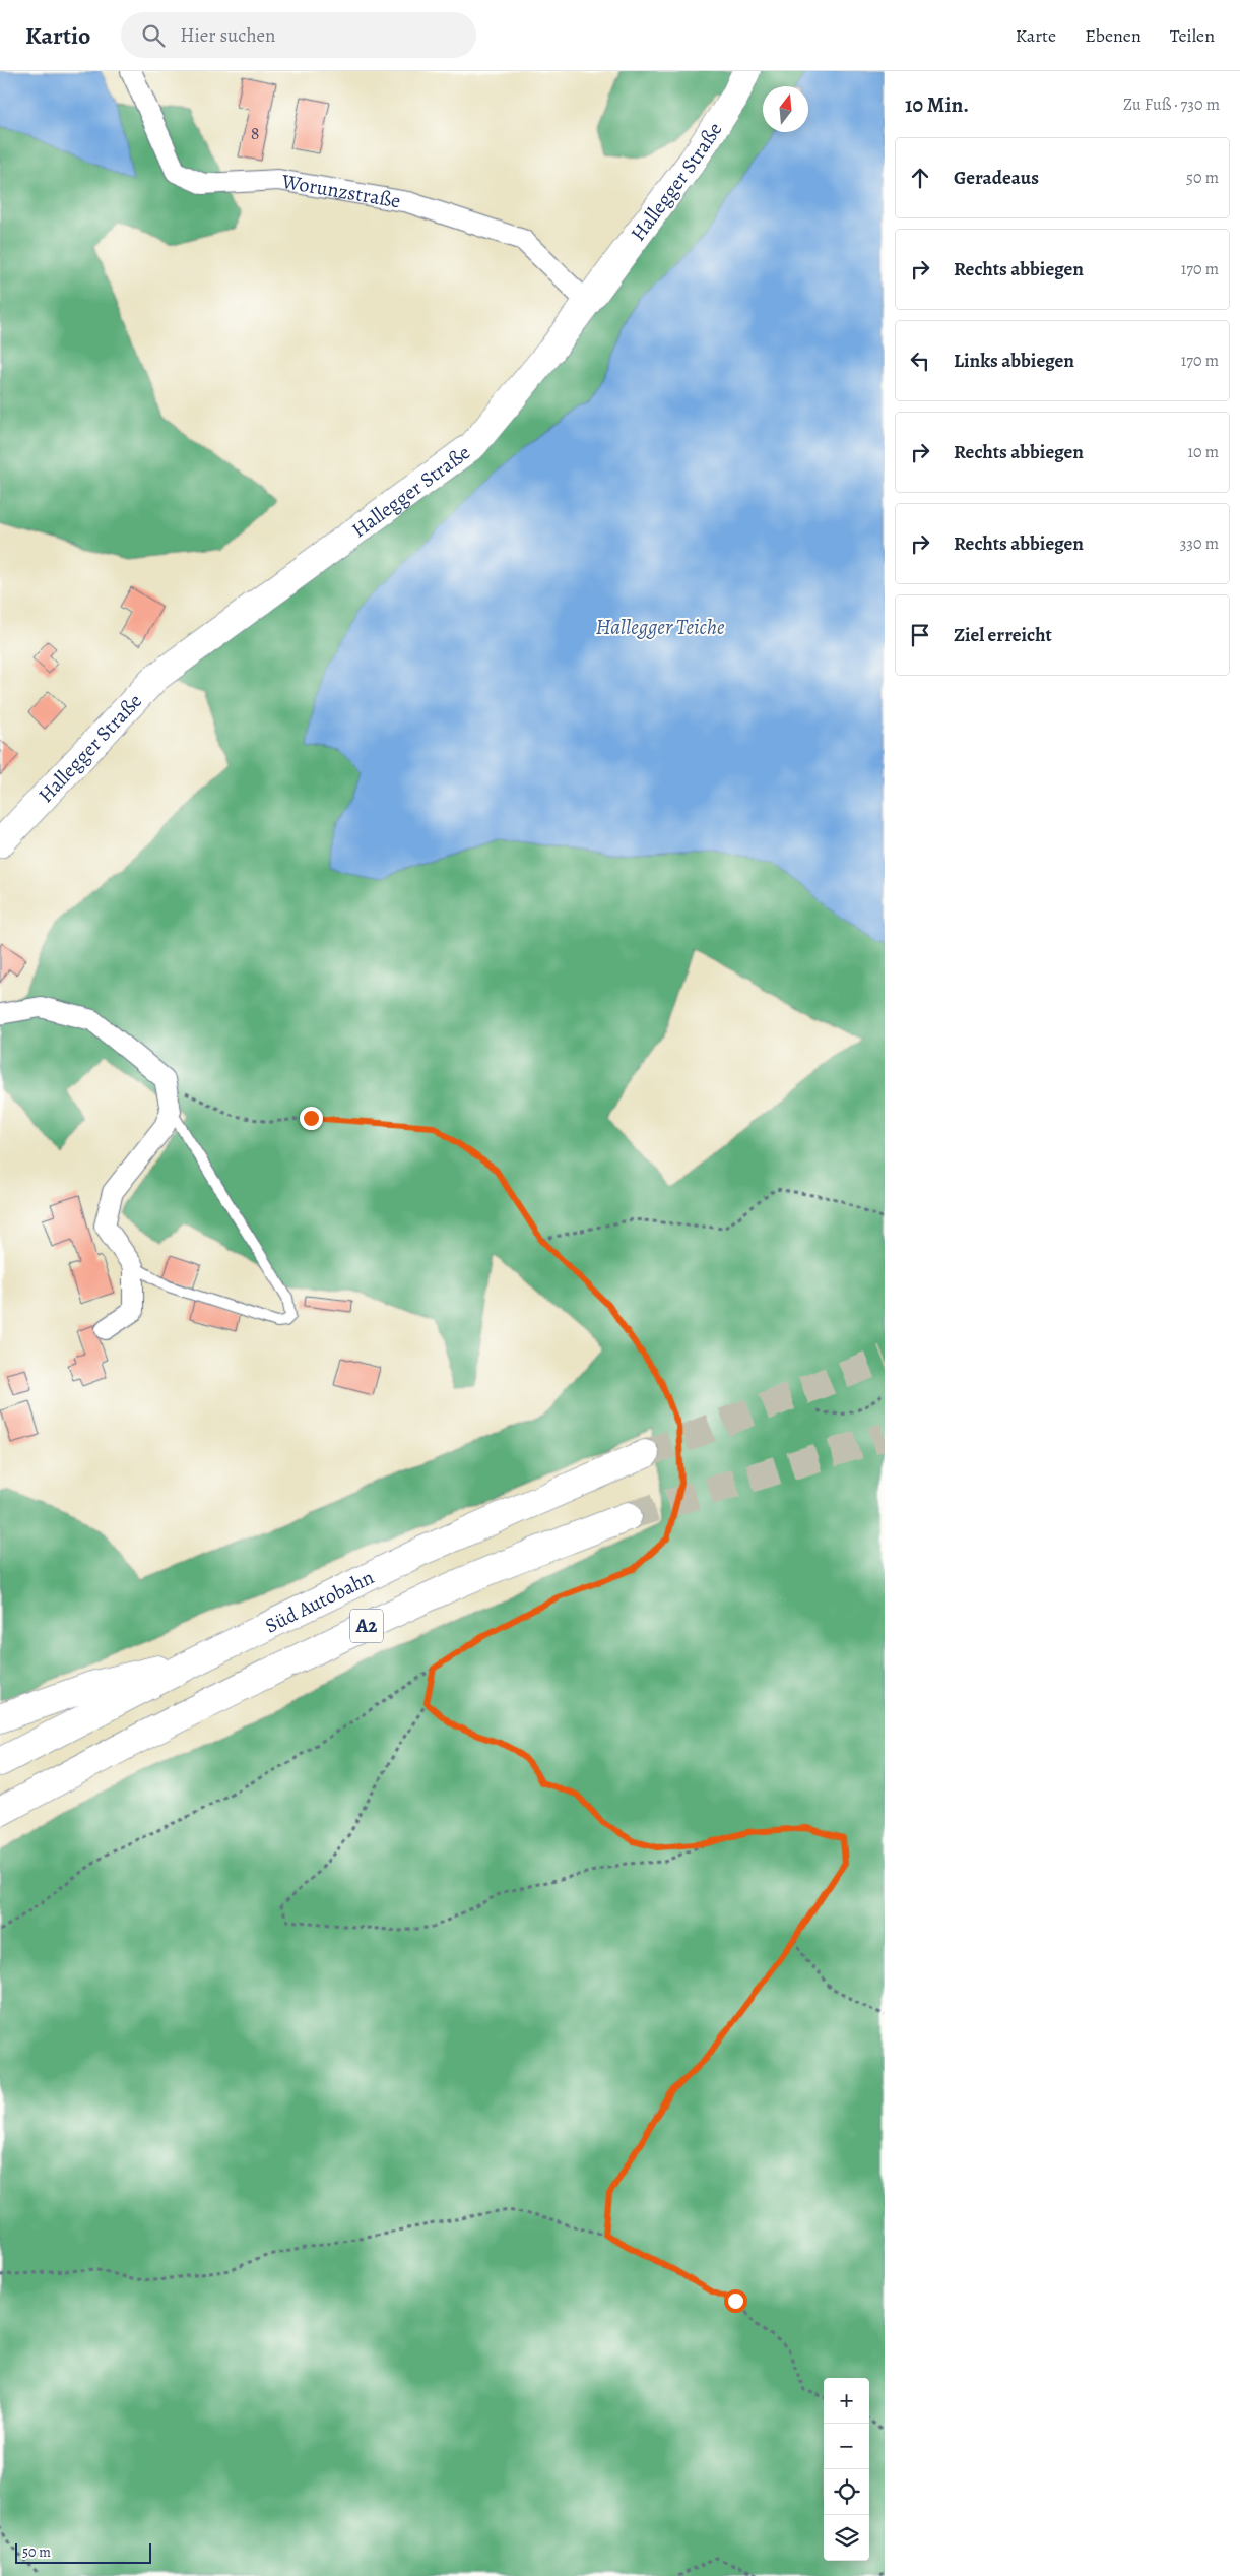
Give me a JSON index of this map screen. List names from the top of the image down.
{
  "streets": {
    "main road": ["Hallegger Straße", "Süd Autobahn", "A2"],
    "street": ["Worunzstraße"]
  },
  "crossings": [
    ["Hallegger Straße", "Worunzstraße"]
  ],
  "water": ["Hallegger Teiche"],
  "house_numbers": ["8"],
  "scale_bar": "50 m",
  "north": "top",
  "page": {
    "header": "Kartio",
    "search": "Hier suchen",
    "nav": ["Karte", "Ebenen", "Teilen"],
    "heading": ["10 Min.", "Zu Fuß · 730 m"],
    "list": [
      ["Geradeaus", "50 m"],
      ["Rechts abbiegen", "170 m"],
      ["Links abbiegen", "170 m"],
      ["Rechts abbiegen", "10 m"],
      ["Rechts abbiegen", "330 m"],
      "Ziel erreicht"
    ],
    "map_buttons": ["+", "−"],
    "scale": "50 m"
  }
}
